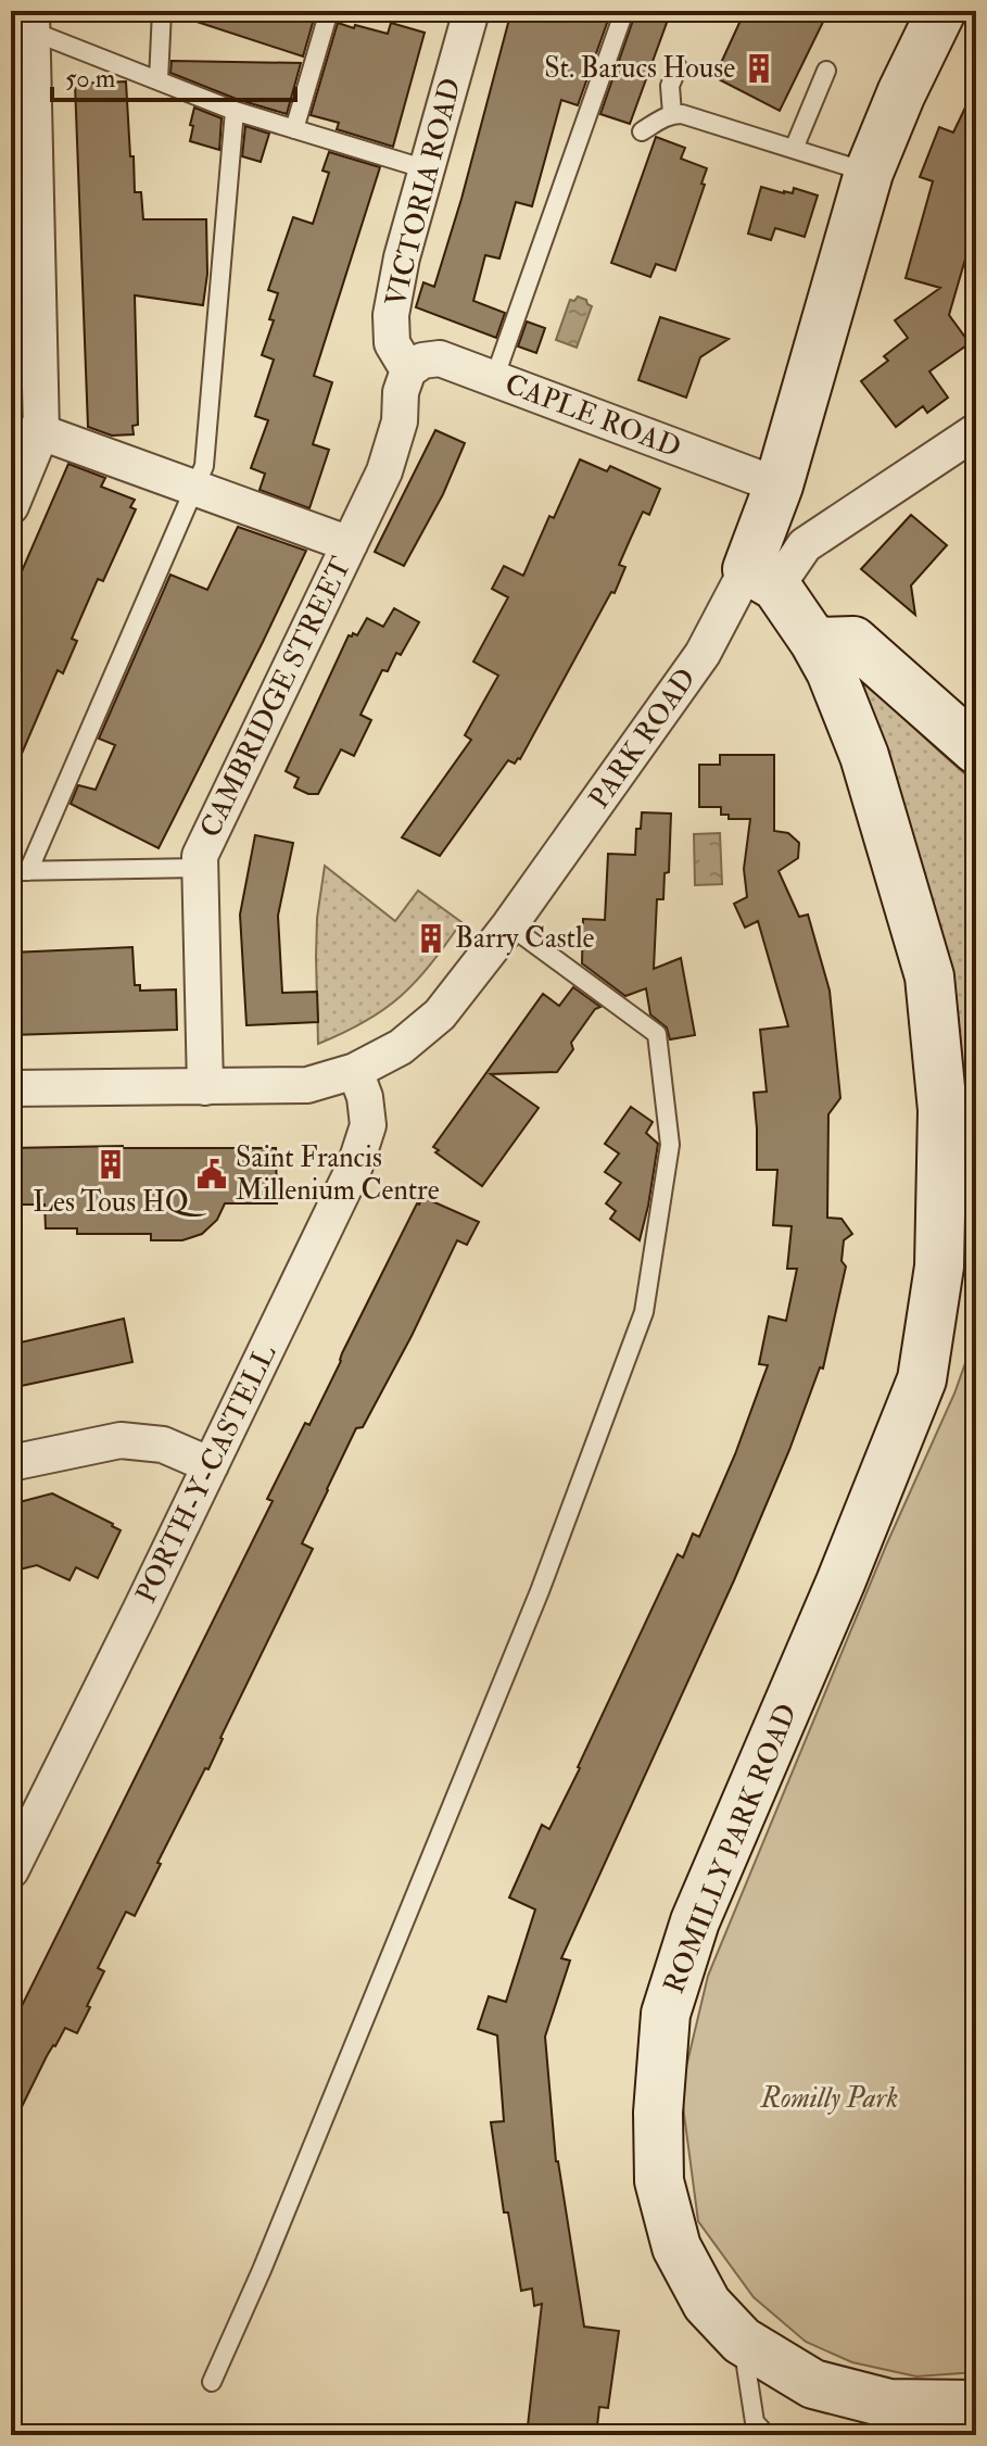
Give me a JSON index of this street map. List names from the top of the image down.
{
  "streets": {
    "street": [
      "VICTORIA ROAD",
      "CAPLE ROAD",
      "CAMBRIDGE STREET",
      "PARK ROAD",
      "PORTH-Y-CASTELL",
      "ROMILLY PARK ROAD"
    ]
  },
  "crossings": [
    ["VICTORIA ROAD", "CAPLE ROAD"],
    ["VICTORIA ROAD", "CAMBRIDGE STREET"],
    ["CAPLE ROAD", "CAMBRIDGE STREET"],
    ["CAPLE ROAD", "PARK ROAD"],
    ["CAMBRIDGE STREET", "PARK ROAD"],
    ["PARK ROAD", "PORTH-Y-CASTELL"],
    ["PARK ROAD", "ROMILLY PARK ROAD"]
  ],
  "parks": ["Romilly Park"],
  "places": {
    "building": ["St. Barucs House", "Barry Castle", "Les Tous HQ"],
    "public building": ["Saint Francis Millenium Centre"]
  },
  "scale_bar": "50 m"
}
